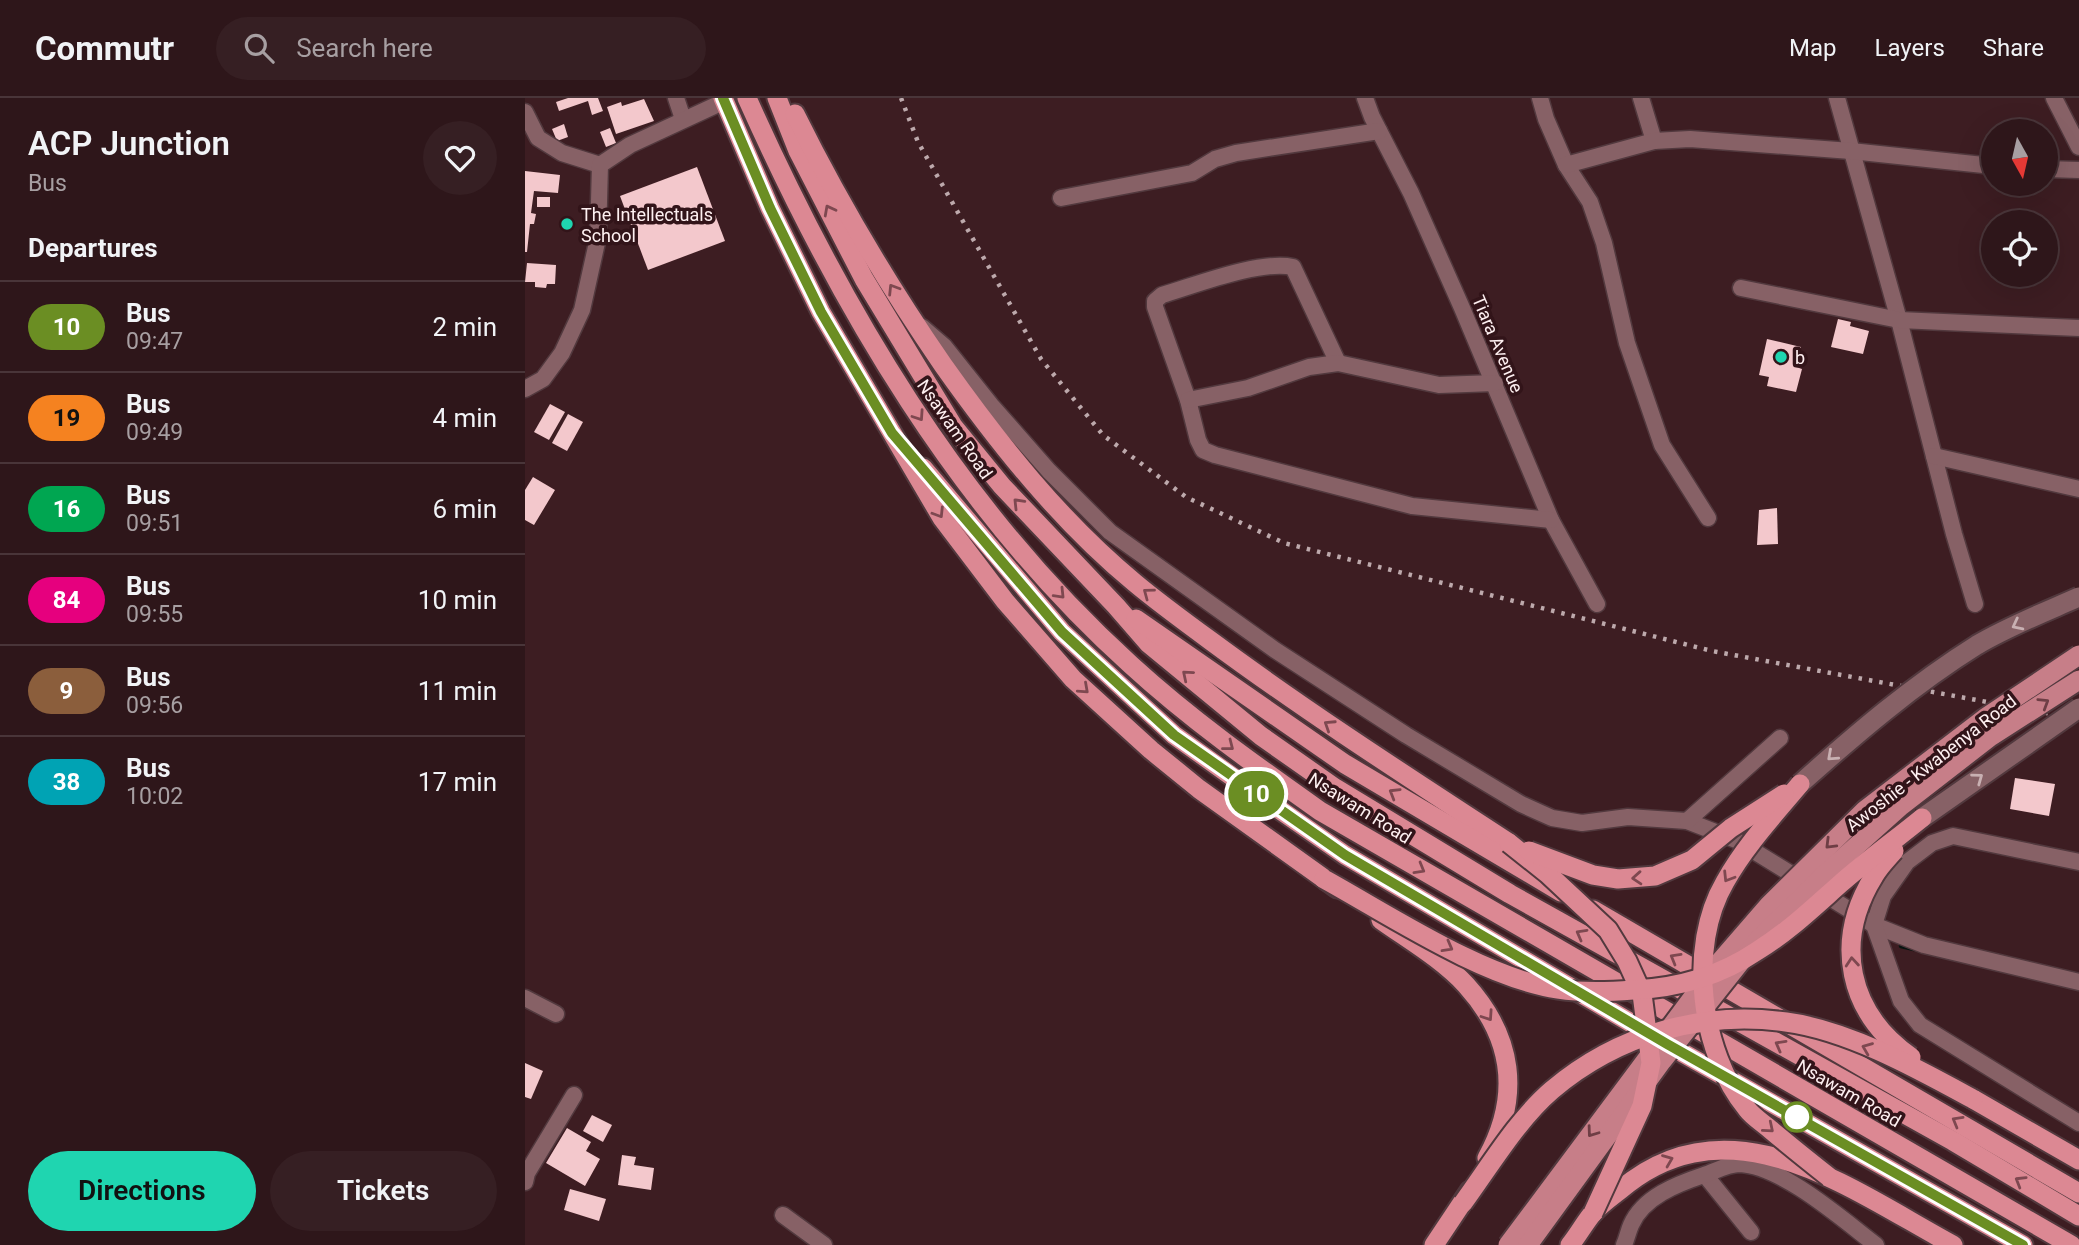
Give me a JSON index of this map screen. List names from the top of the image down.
{
  "streets": {
    "highway": ["Nsawam Road"],
    "main road": ["Awoshie - Kwabenya Road"],
    "street": ["Tiara Avenue"]
  },
  "places": ["The Intellectuals School", "b"],
  "lines": ["bus line 10"],
  "north": "bottom",
  "page": {
    "header": "Commutr",
    "search": "Search here",
    "nav": ["Map", "Layers", "Share"],
    "heading": [
      ["ACP Junction", "Bus"],
      "Departures"
    ],
    "on_map": "10",
    "list": [
      {
        "mark": "10",
        "name": "Bus",
        "note": "09:47",
        "value": "2 min"
      },
      {
        "mark": "19",
        "name": "Bus",
        "note": "09:49",
        "value": "4 min"
      },
      {
        "mark": "16",
        "name": "Bus",
        "note": "09:51",
        "value": "6 min"
      },
      {
        "mark": "84",
        "name": "Bus",
        "note": "09:55",
        "value": "10 min"
      },
      {
        "mark": "9",
        "name": "Bus",
        "note": "09:56",
        "value": "11 min"
      },
      {
        "mark": "38",
        "name": "Bus",
        "note": "10:02",
        "value": "17 min"
      }
    ],
    "buttons": ["Directions", "Tickets"]
  }
}
